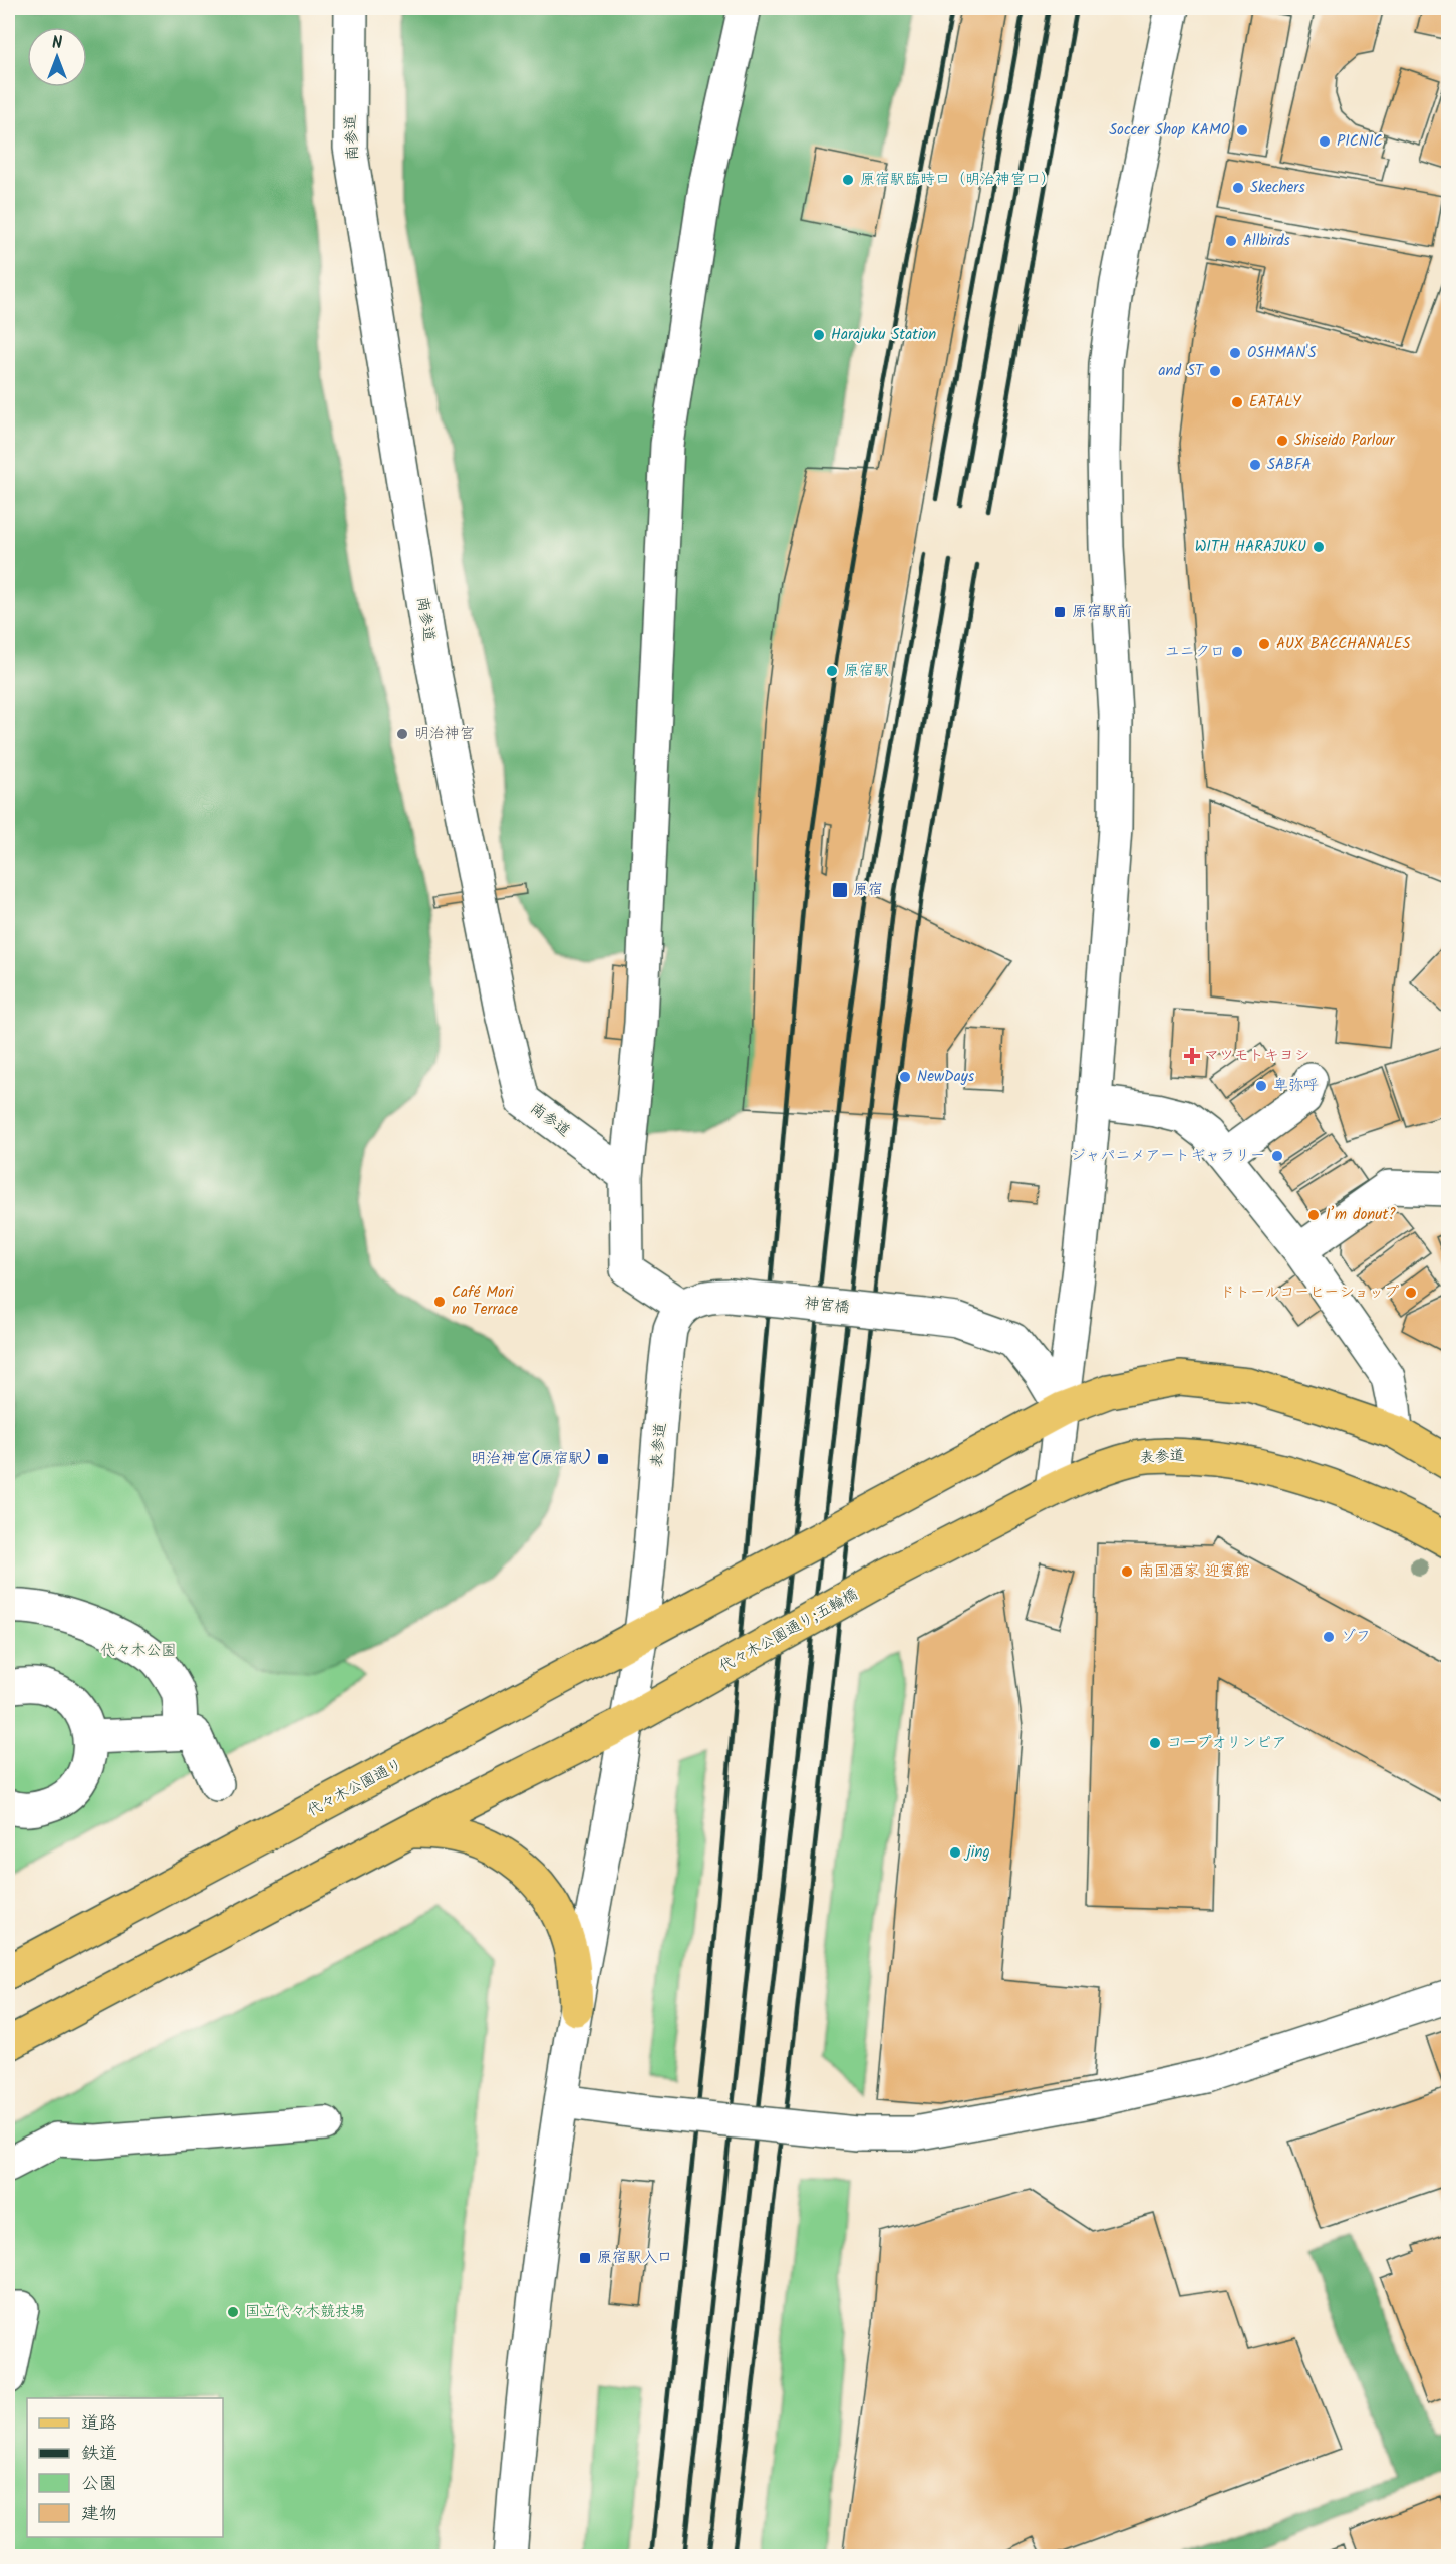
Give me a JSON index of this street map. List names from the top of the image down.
{
  "streets": {
    "main road": ["表参道", "代々木公園通り;五輪橋", "代々木公園通り"],
    "street": ["南参道", "神宮橋"]
  },
  "crossings": [
    ["神宮橋", "表参道"],
    ["神宮橋", "代々木公園通り"],
    ["表参道", "代々木公園通り;五輪橋"],
    ["表参道", "代々木公園通り"]
  ],
  "parks": ["代々木公園"],
  "places": {
    "other": [
      "Soccer Shop KAMO",
      "PICNIC",
      "原宿駅臨時口（明治神宮口）",
      "Skechers",
      "Allbirds",
      "Harajuku Station",
      "OSHMAN'S",
      "and ST",
      "EATALY",
      "Shiseido Parlour",
      "SABFA",
      "WITH HARAJUKU",
      "AUX BACCHANALES",
      "ユニクロ",
      "原宿駅",
      "明治神宮",
      "NewDays",
      "卑弥呼",
      "ジャパニメアートギャラリー",
      "I’m donut?",
      "ドトールコーヒーショップ",
      "Café Mori no Terrace",
      "南国酒家 迎賓館",
      "ゾフ",
      "コープオリンピア",
      "jing",
      "国立代々木競技場"
    ],
    "transit": [
      "原宿駅前",
      "原宿",
      "明治神宮(原宿駅)",
      "原宿駅入口"
    ],
    "health": ["マツモトキヨシ"]
  },
  "legend": [
    "道路",
    "鉄道",
    "公園",
    "建物"
  ],
  "north": "top"
}
